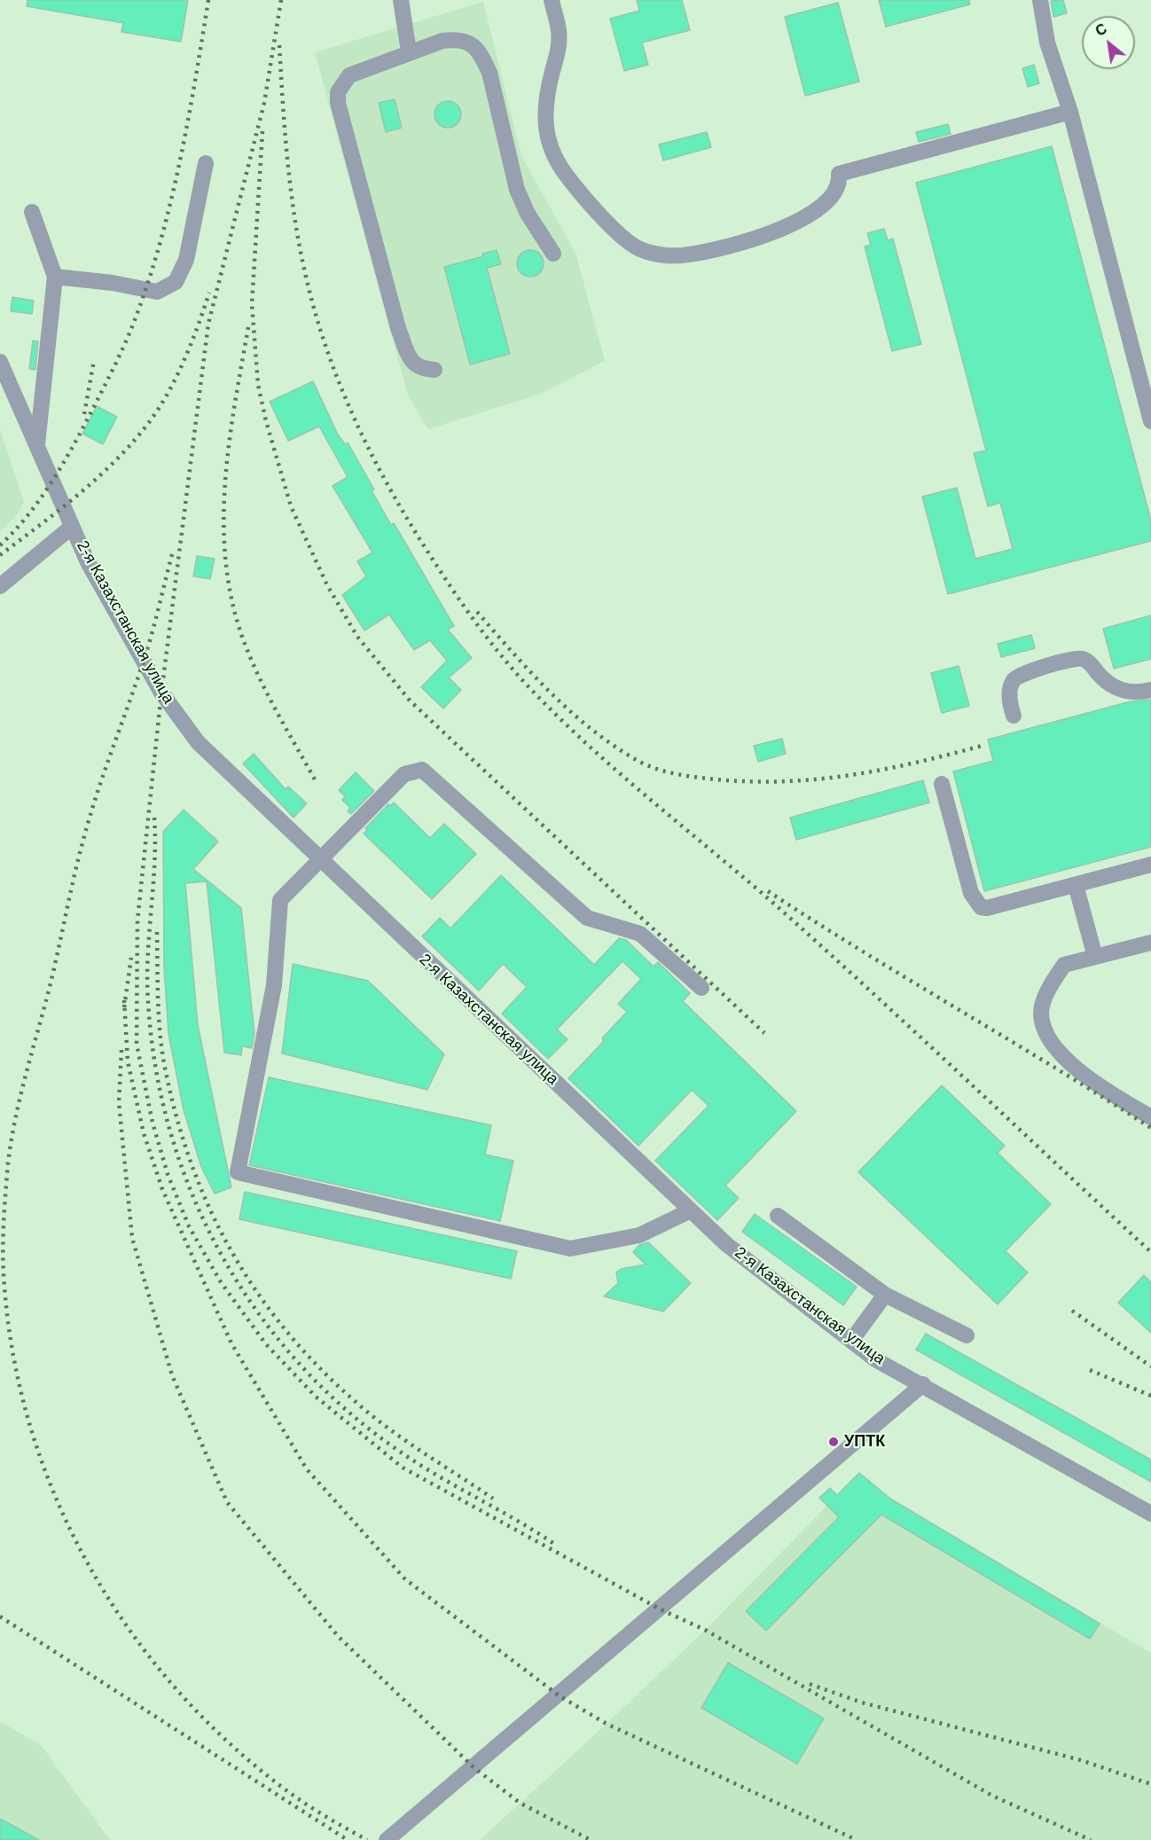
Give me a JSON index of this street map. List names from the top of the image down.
{
  "streets": {
    "street": ["2-я Казахстанская улица"]
  },
  "places": ["УПТК"],
  "north": "top left"
}
